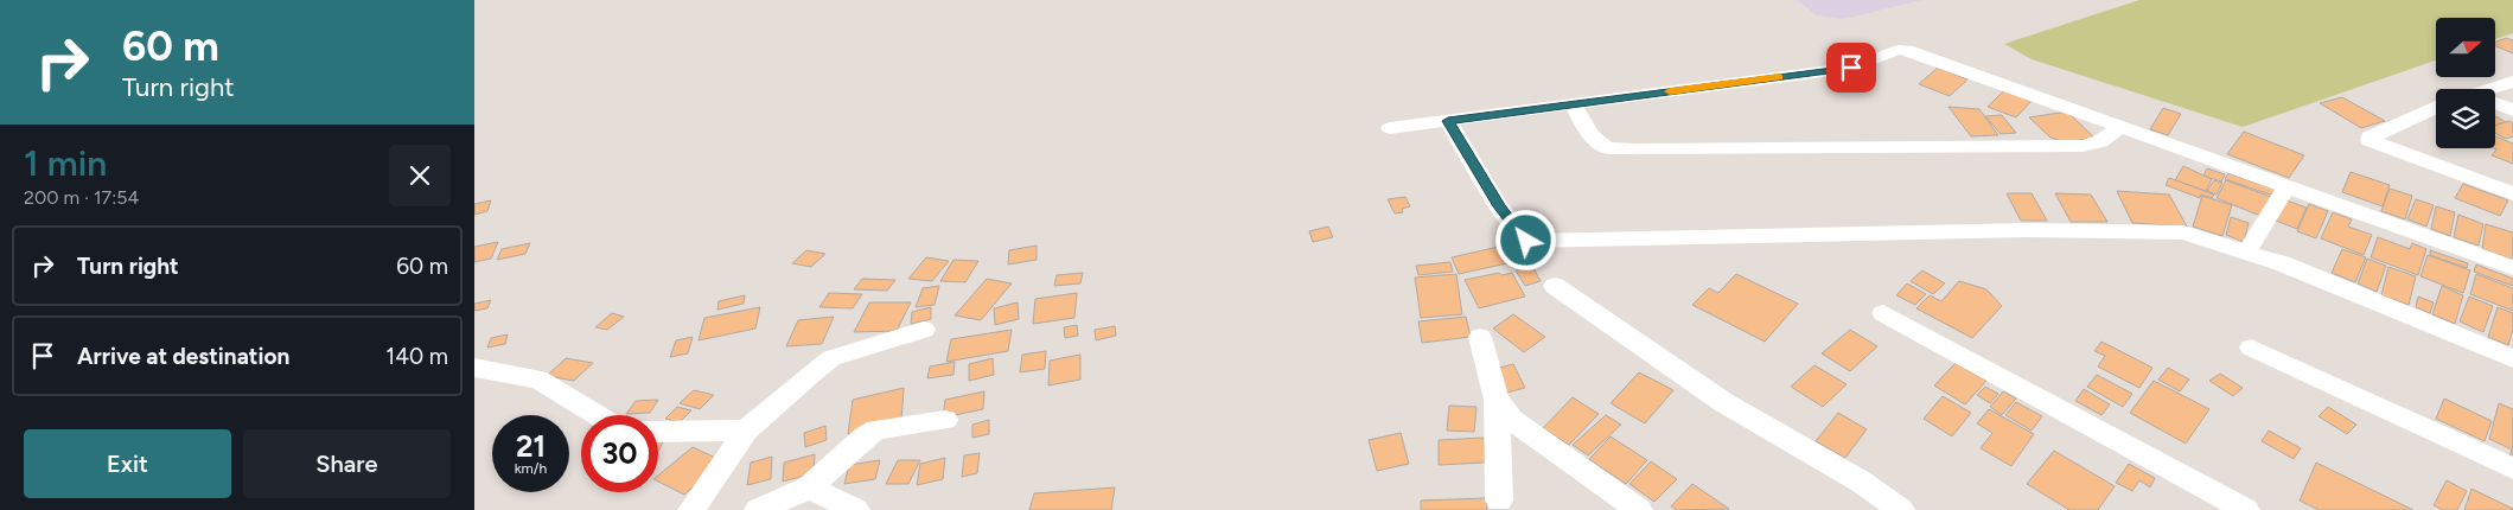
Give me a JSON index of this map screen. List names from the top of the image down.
{
  "north": "right",
  "page": {
    "turn": ["60 m", "Turn right"],
    "heading": ["1 min", "200 m · 17:54"],
    "list": [
      {
        "name": "Turn right",
        "value": "60 m"
      },
      {
        "name": "Arrive at destination",
        "value": "140 m"
      }
    ],
    "speed": "21 km/h",
    "limit": "30",
    "buttons": ["Exit", "Share"]
  }
}
